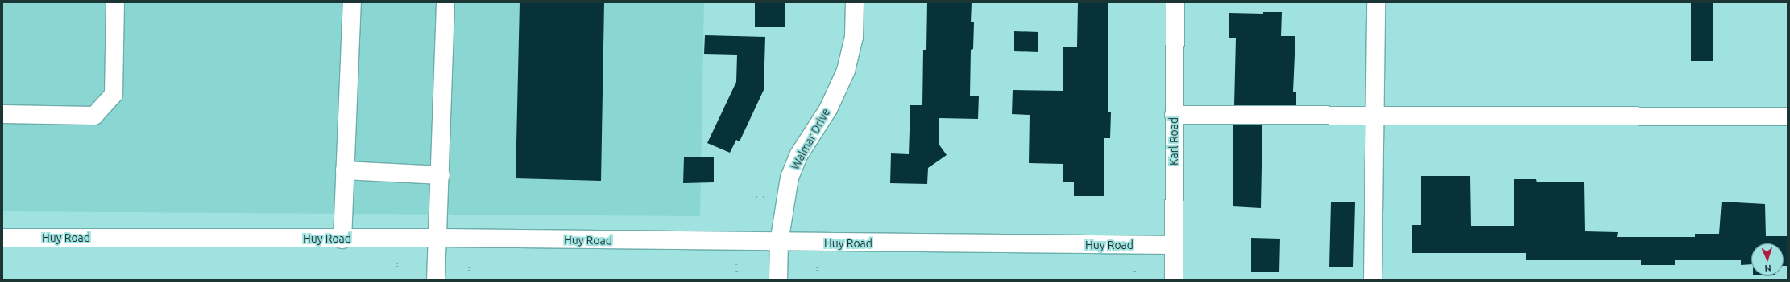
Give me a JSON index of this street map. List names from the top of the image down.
{
  "streets": {
    "street": ["Walmar Drive", "Karl Road", "Huy Road"]
  },
  "crossings": [
    ["Walmar Drive", "Huy Road"],
    ["Karl Road", "Huy Road"]
  ],
  "north": "bottom"
}
